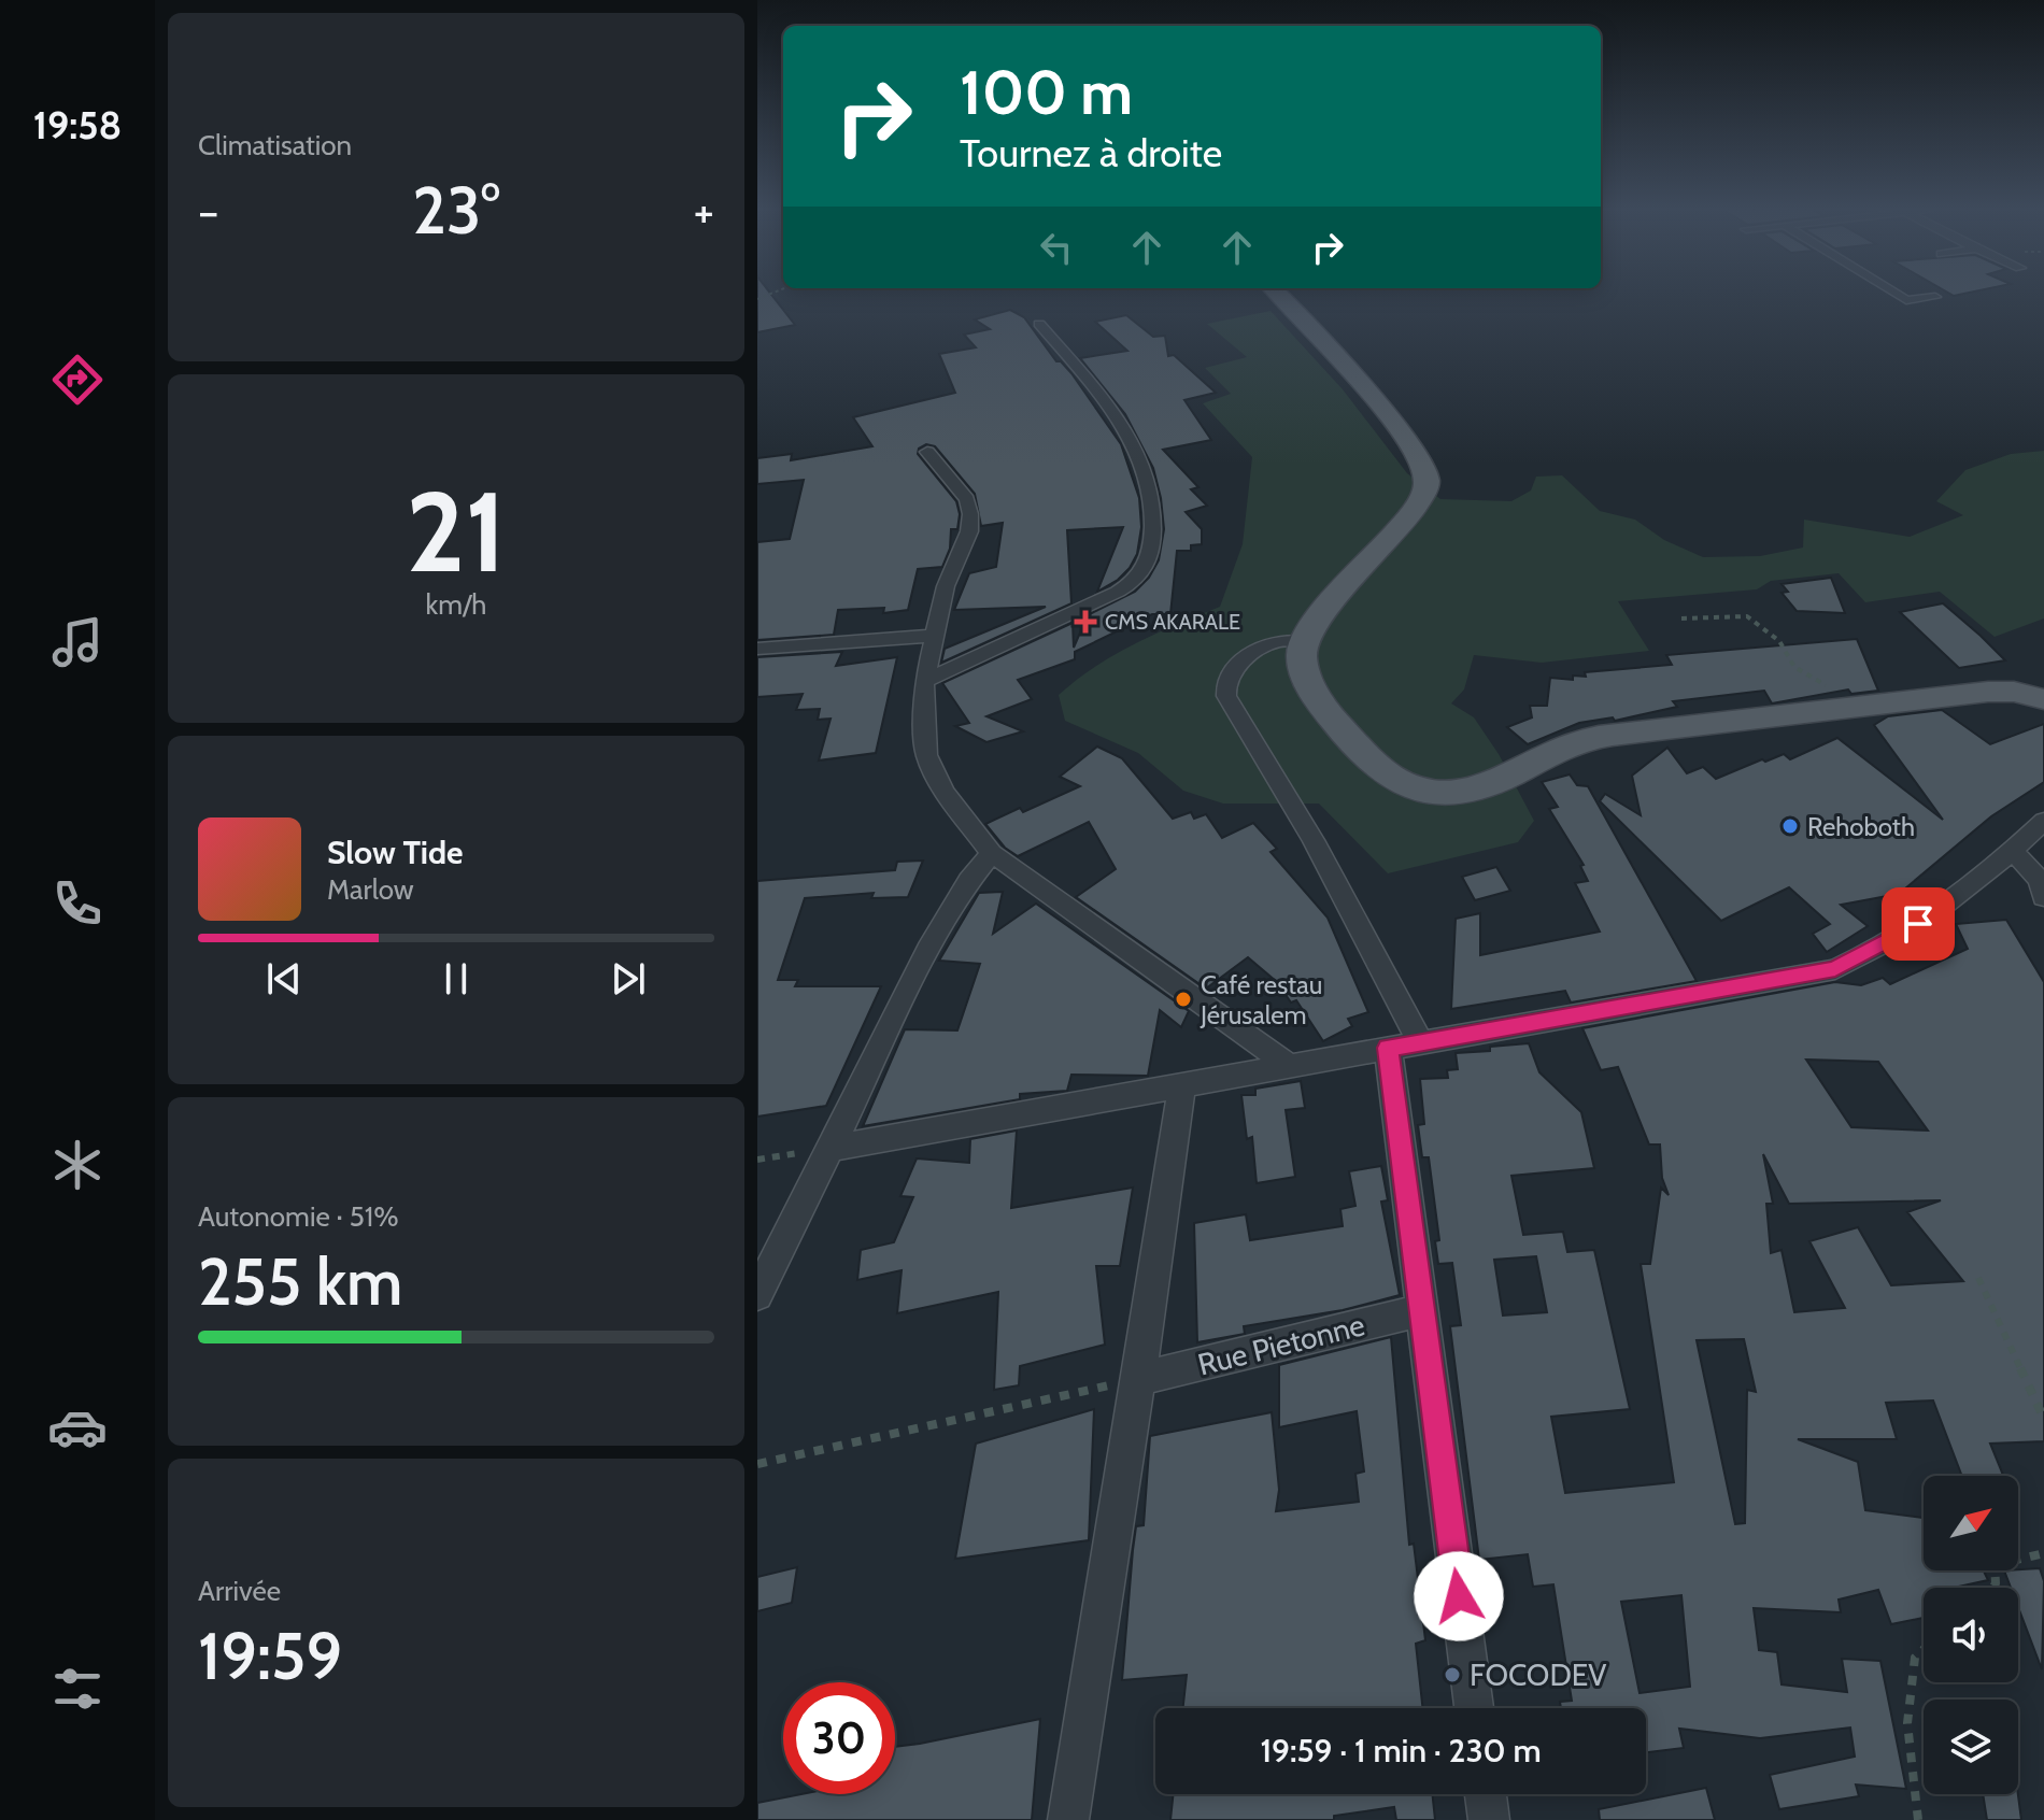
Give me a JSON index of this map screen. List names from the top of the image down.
{
  "streets": {
    "street": ["Rue Pietonne"]
  },
  "places": {
    "health": ["CMS AKARALE"],
    "other": ["Rehoboth", "Café restau Jérusalem", "FOCODEV"]
  },
  "north": "top right",
  "page": {
    "tabs": "19:58",
    "tile": [
      "Climatisation",
      ["21", "km/h"],
      ["Autonomie · 51%", "255 km"],
      ["Arrivée", "19:59"]
    ],
    "turn": ["100 m", "Tournez à droite"],
    "heat": ["−", "23°", "+"],
    "song": ["Slow Tide", "Marlow"],
    "limit": "30",
    "trip": "19:59 · 1 min · 230 m"
  }
}
